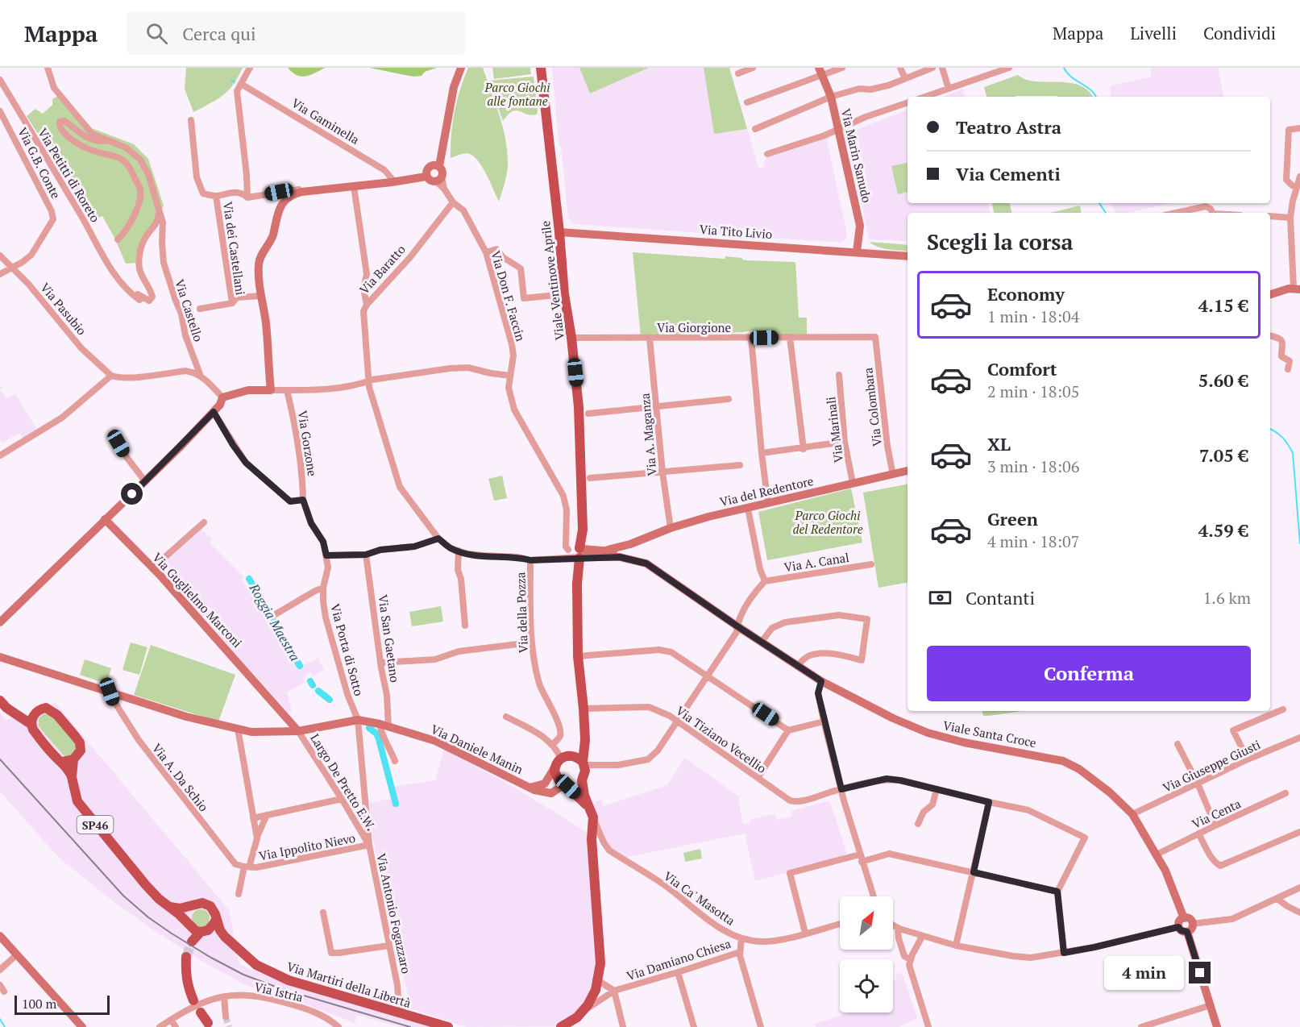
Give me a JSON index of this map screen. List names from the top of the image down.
{
  "streets": {
    "main road": ["Viale Ventinove Aprile", "SP46", "Via Martiri della Libertà"],
    "street": [
      "Via Gaminella",
      "Via Marin Sanudo",
      "Via G.B. Conte",
      "Via Petitti di Roreto",
      "Via Tito Livio",
      "Via dei Castellani",
      "Via Baratto",
      "Via Don F. Faccin",
      "Via Pasubio",
      "Via Castello",
      "Via Giorgione",
      "Via Colombara",
      "Via Marinali",
      "Via A. Maganza",
      "Via Gorzone",
      "Via del Redentore",
      "Via A. Canal",
      "Via Guglielmo Marconi",
      "Via della Pozza",
      "Via San Gaetano",
      "Via Porta di Sotto",
      "Viale Santa Croce",
      "Via Tiziano Vecellio",
      "Via Daniele Manin",
      "Via Giuseppe Giusti",
      "Via A. Da Schio",
      "Largo De Pretto E.W.",
      "Via Centa",
      "Via Ippolito Nievo",
      "Via Ca' Masotta",
      "Via Antonio Fogazzaro",
      "Via Damiano Chiesa",
      "Via Istria"
    ]
  },
  "crossings": [
    ["Via Marin Sanudo", "Via Tito Livio"],
    ["Via G.B. Conte", "Via Pasubio"],
    ["Via Petitti di Roreto", "Via Castello"],
    ["Via Tito Livio", "Viale Ventinove Aprile"],
    ["Via Baratto", "Via Don F. Faccin"],
    ["Viale Ventinove Aprile", "Via Don F. Faccin"],
    ["Viale Ventinove Aprile", "Via Giorgione"],
    ["Viale Ventinove Aprile", "Viale Santa Croce"],
    ["Via Giorgione", "Via Colombara"],
    ["Via Giorgione", "Via A. Maganza"],
    ["Via Colombara", "Via del Redentore"],
    ["Via Marinali", "Via del Redentore"],
    ["Via A. Maganza", "Via del Redentore"],
    ["Via Gorzone", "Via Porta di Sotto"],
    ["Via del Redentore", "Viale Santa Croce"],
    ["Via Guglielmo Marconi", "Largo De Pretto E.W."],
    ["Via San Gaetano", "Via Daniele Manin"],
    ["Via Porta di Sotto", "Via Daniele Manin"],
    ["Via Porta di Sotto", "Largo De Pretto E.W."],
    ["Via Porta di Sotto", "Via Ippolito Nievo"],
    ["Via Porta di Sotto", "Via Antonio Fogazzaro"],
    ["Viale Santa Croce", "Via Giuseppe Giusti"],
    ["Viale Santa Croce", "Via Centa"],
    ["Via A. Da Schio", "Via Ippolito Nievo"],
    ["Largo De Pretto E.W.", "Via Ippolito Nievo"],
    ["Largo De Pretto E.W.", "Via Antonio Fogazzaro"],
    ["SP46", "Via Martiri della Libertà"],
    ["Via Ippolito Nievo", "Via Antonio Fogazzaro"],
    ["Via Antonio Fogazzaro", "Via Martiri della Libertà"]
  ],
  "water": ["Roggia Maestra"],
  "parks": ["Parco Giochi alle fontane", "Parco Giochi del Redentore"],
  "scale_bar": "100 m",
  "north": "top right",
  "page": {
    "header": "Mappa",
    "search": "Cerca qui",
    "nav": ["Mappa", "Livelli", "Condividi"],
    "banner": ["Teatro Astra", "Via Cementi"],
    "heading": "Scegli la corsa",
    "list": [
      {
        "name": "Economy",
        "note": "1 min · 18:04",
        "value": "4.15 €"
      },
      {
        "name": "Comfort",
        "note": "2 min · 18:05",
        "value": "5.60 €"
      },
      {
        "name": "XL",
        "note": "3 min · 18:06",
        "value": "7.05 €"
      },
      {
        "name": "Green",
        "note": "4 min · 18:07",
        "value": "4.59 €"
      }
    ],
    "pay": ["Contanti", "1.6 km"],
    "buttons": "Conferma",
    "bubble": "4 min",
    "scale": "100 m"
  }
}
